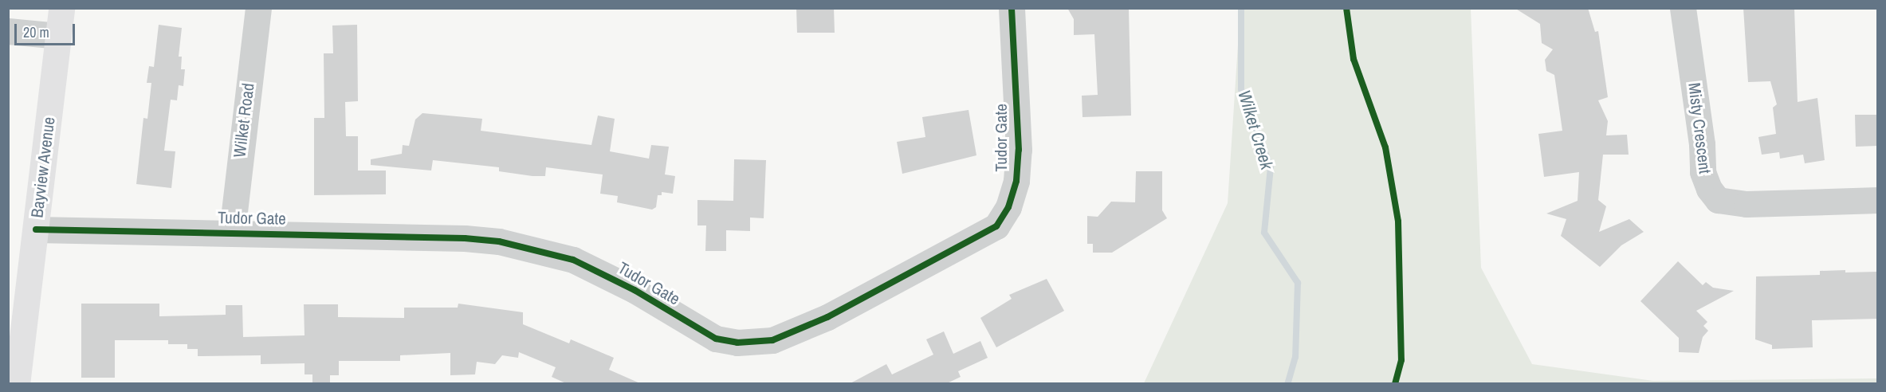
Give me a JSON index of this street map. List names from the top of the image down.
{
  "streets": {
    "main road": ["Bayview Avenue"],
    "street": ["Wilket Road", "Misty Crescent", "Tudor Gate"]
  },
  "crossings": [
    ["Wilket Road", "Tudor Gate"],
    ["Tudor Gate", "Bayview Avenue"]
  ],
  "water": ["Wilket Creek"],
  "scale_bar": "20 m"
}
